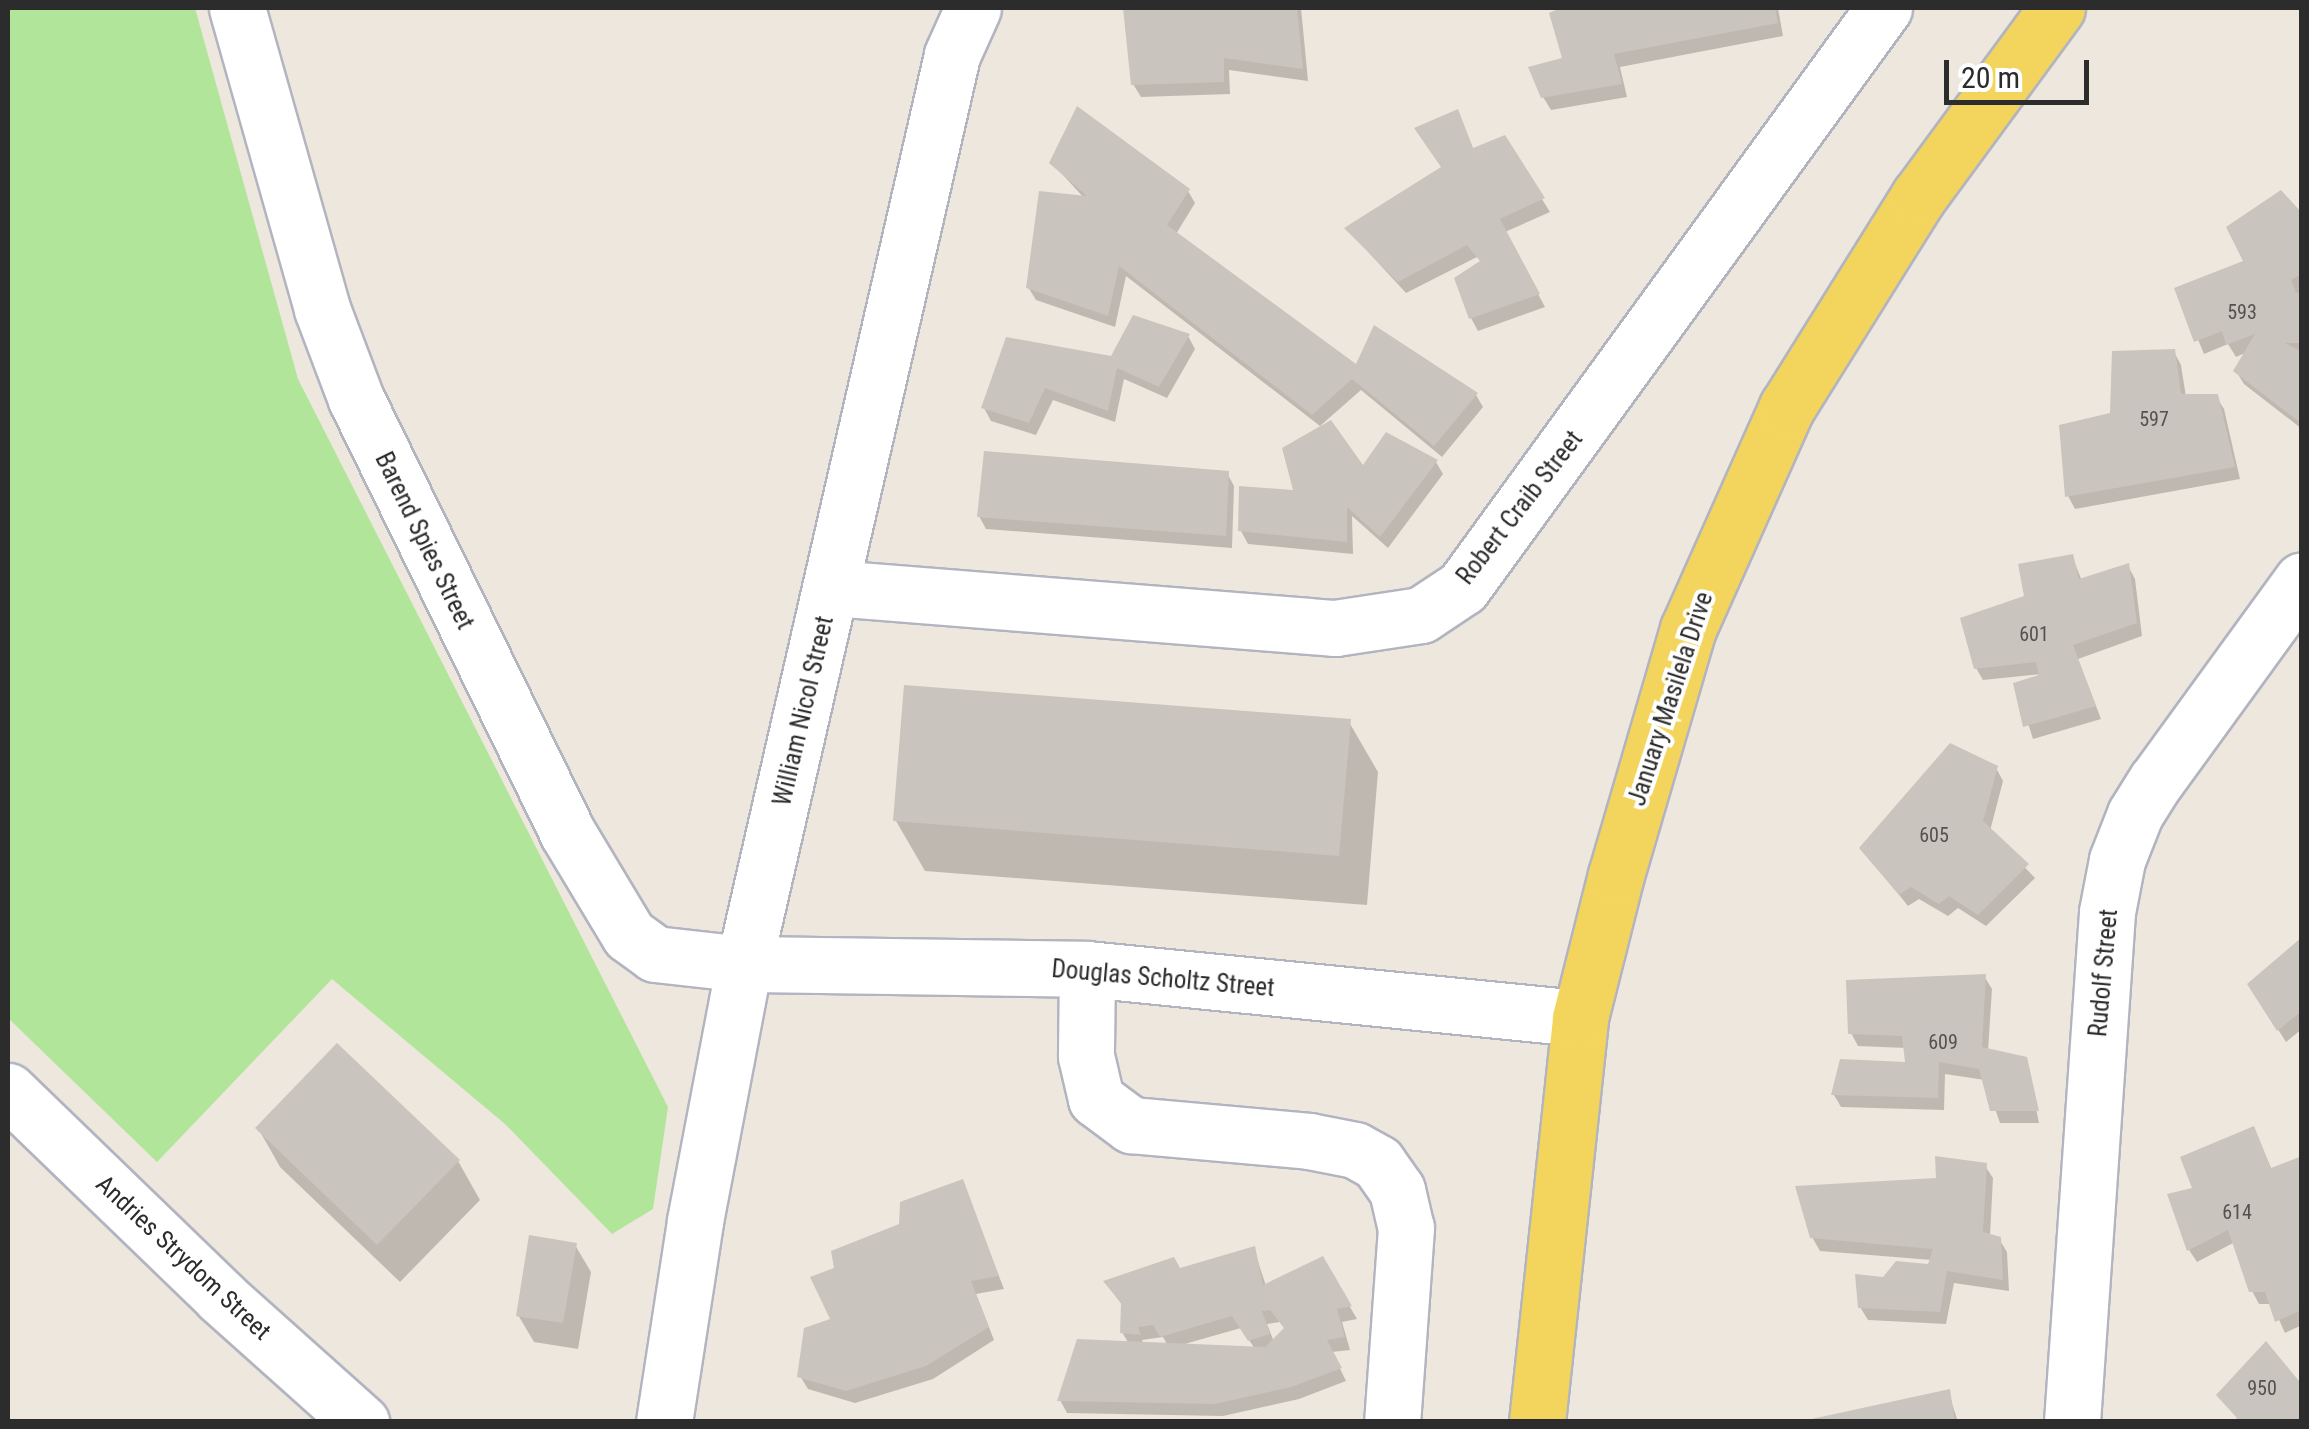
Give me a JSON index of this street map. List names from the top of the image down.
{
  "streets": {
    "main road": ["January Masilela Drive"],
    "street": [
      "Robert Craib Street",
      "Barend Spies Street",
      "William Nicol Street",
      "Rudolf Street",
      "Douglas Scholtz Street",
      "Andries Strydom Street"
    ]
  },
  "crossings": [
    ["Robert Craib Street", "William Nicol Street"],
    ["Barend Spies Street", "William Nicol Street"],
    ["Barend Spies Street", "Douglas Scholtz Street"],
    ["January Masilela Drive", "Douglas Scholtz Street"],
    ["William Nicol Street", "Douglas Scholtz Street"]
  ],
  "house_numbers": [
    "593",
    "597",
    "601",
    "605",
    "609",
    "614",
    "950"
  ],
  "scale_bar": "20 m"
}
